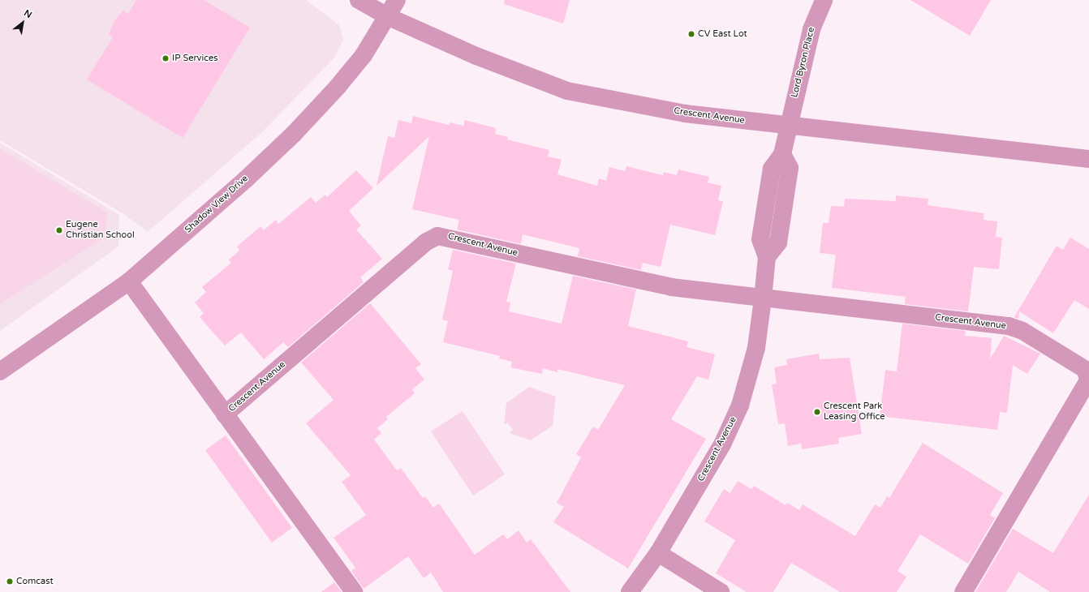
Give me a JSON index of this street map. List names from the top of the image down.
{
  "streets": {
    "street": ["Lord Byron Place", "Crescent Avenue", "Shadow View Drive"]
  },
  "crossings": [
    ["Lord Byron Place", "Crescent Avenue"],
    ["Crescent Avenue", "Shadow View Drive"]
  ],
  "places": [
    "CV East Lot",
    "IP Services",
    "Eugene Christian School",
    "Crescent Park Leasing Office",
    "Comcast"
  ],
  "north": "top right"
}
